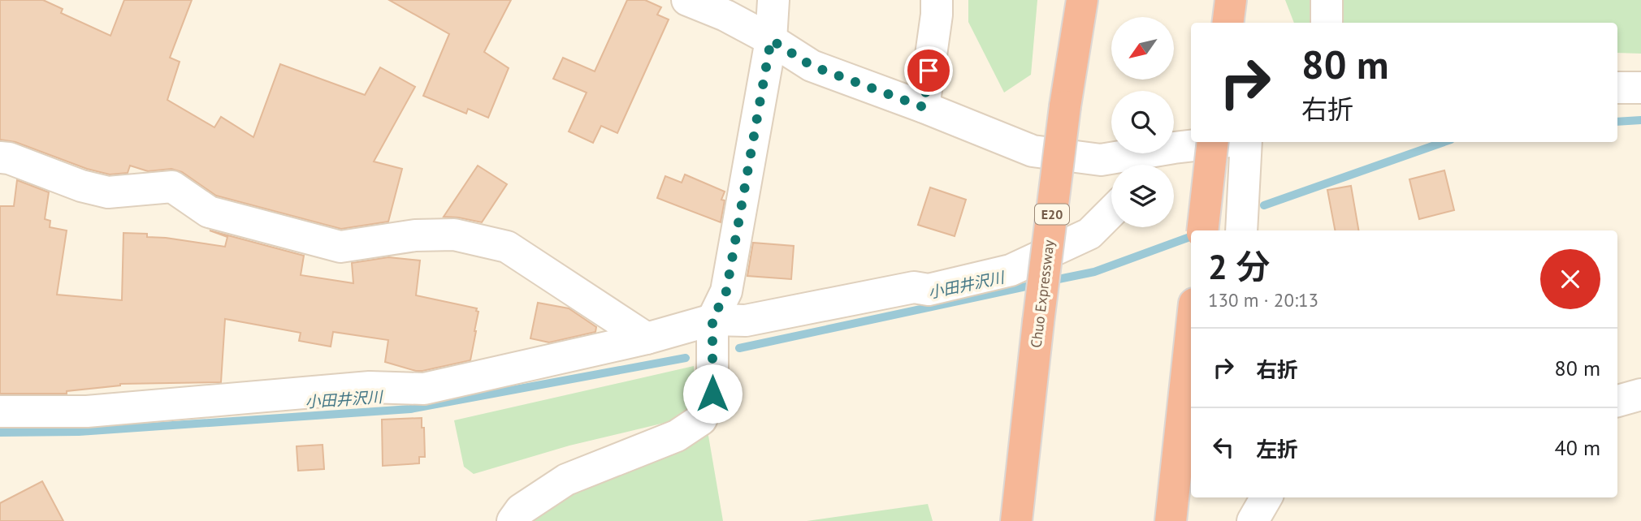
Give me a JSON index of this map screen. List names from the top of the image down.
{
  "streets": {
    "highway": ["E20", "Chuo Expressway"]
  },
  "water": ["小田井沢川"],
  "north": "bottom left",
  "page": {
    "turn": ["80 m", "右折"],
    "heading": ["2 分", "130 m · 20:13"],
    "list": [
      {
        "name": "右折",
        "value": "80 m"
      },
      {
        "name": "左折",
        "value": "40 m"
      }
    ]
  }
}
